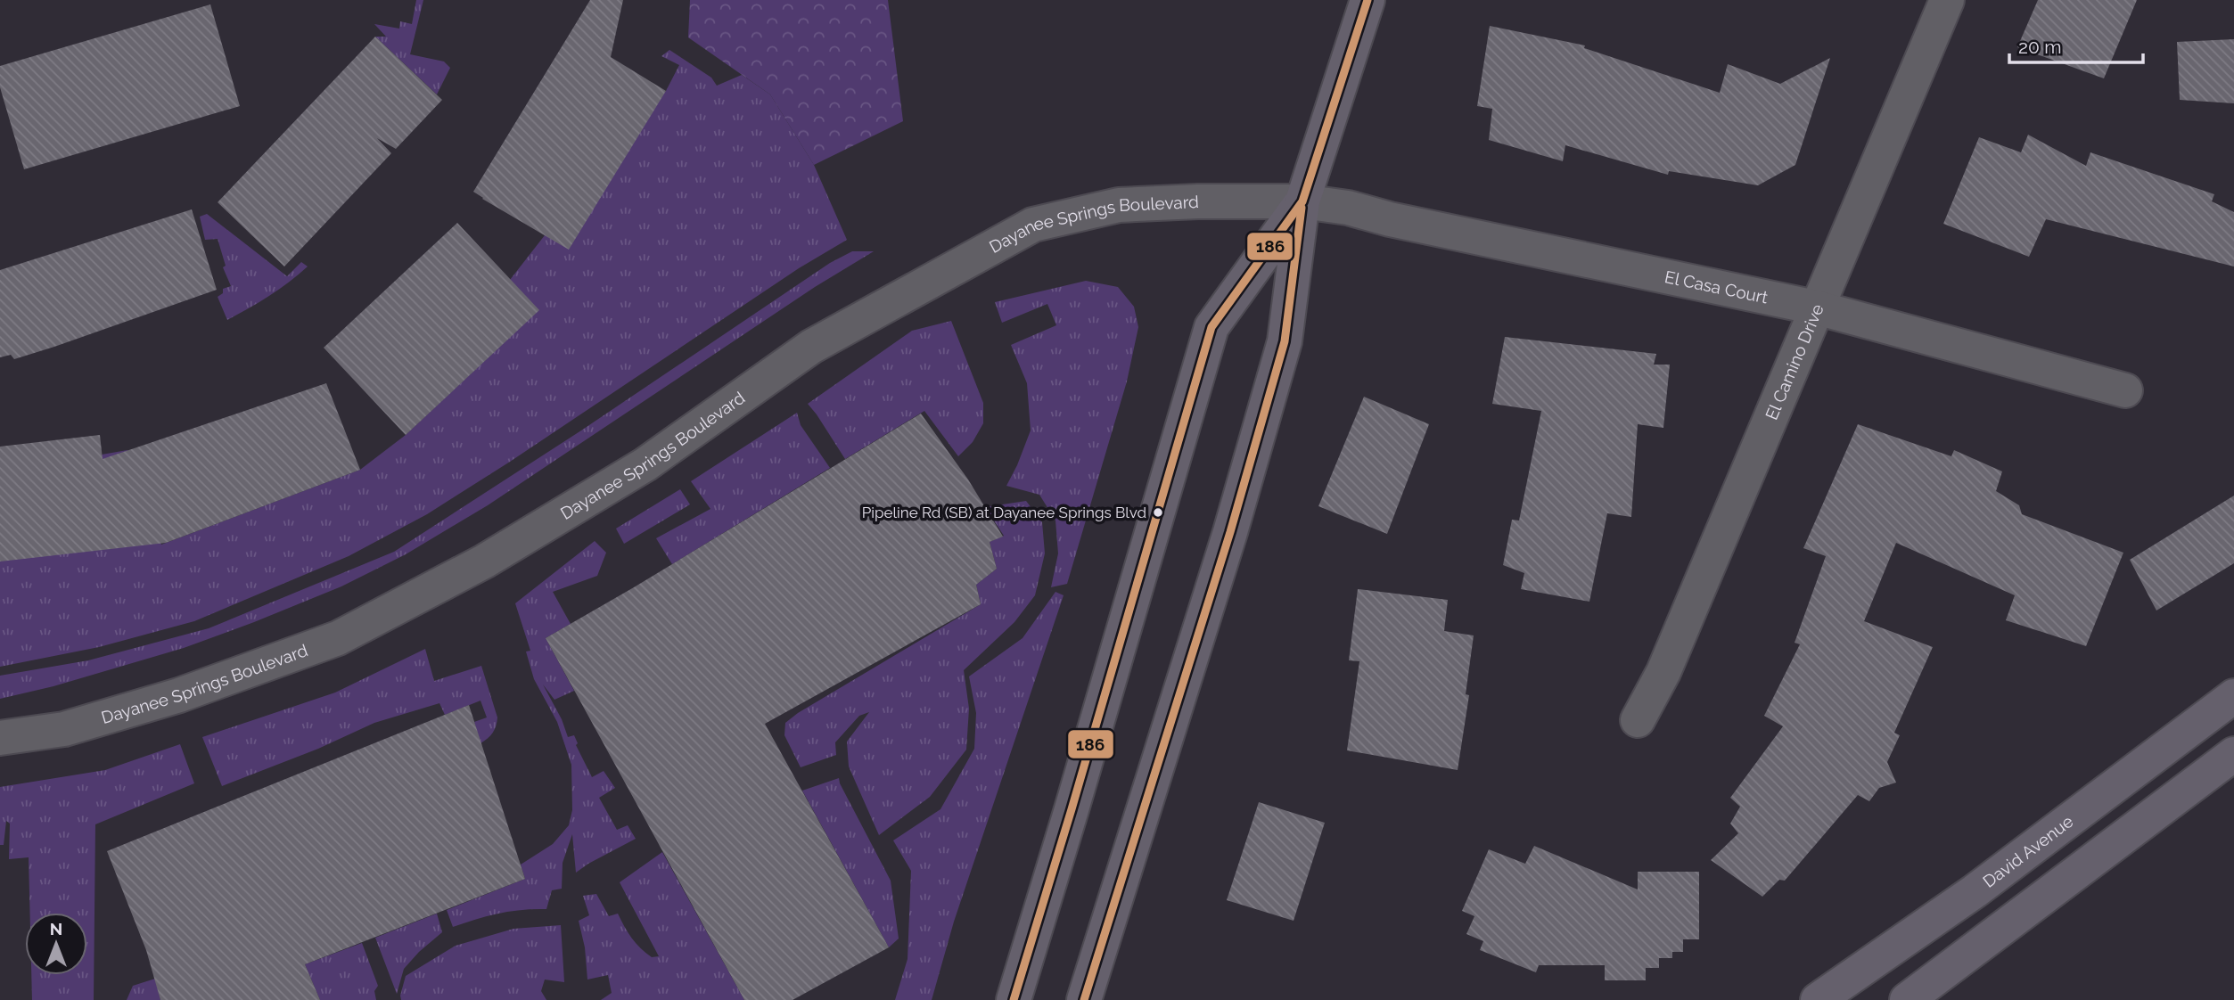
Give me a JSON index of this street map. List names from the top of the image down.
{
  "streets": {
    "main road": ["David Avenue"],
    "street": ["Dayanee Springs Boulevard", "El Casa Court", "El Camino Drive"]
  },
  "crossings": [
    ["Dayanee Springs Boulevard", "El Casa Court"],
    ["El Casa Court", "El Camino Drive"]
  ],
  "places": ["Pipeline Rd (SB) at Dayanee Springs Blvd"],
  "lines": ["transit line 186"],
  "scale_bar": "20 m",
  "north": "top"
}
